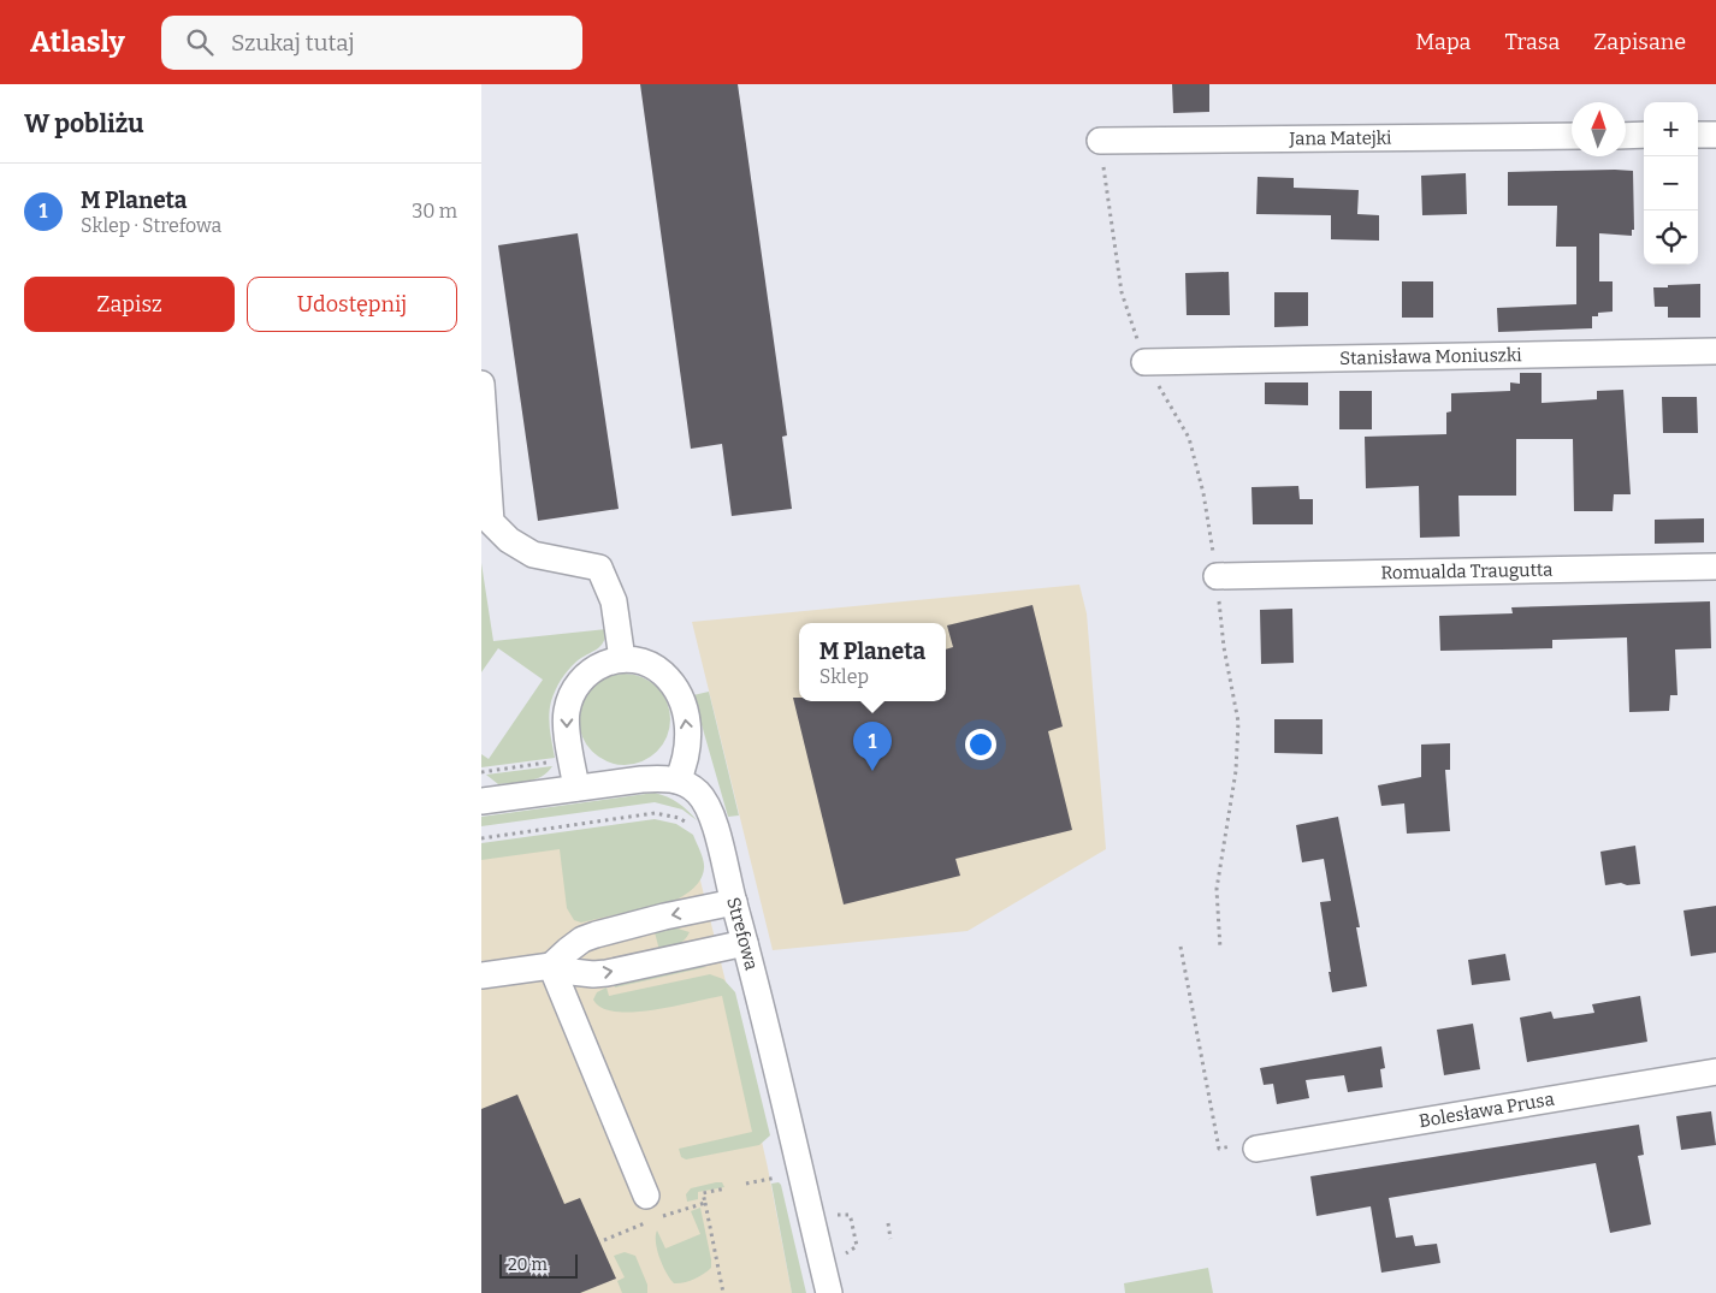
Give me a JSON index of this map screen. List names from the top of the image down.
{
  "streets": {
    "street": [
      "Jana Matejki",
      "Stanisława Moniuszki",
      "Romualda Traugutta",
      "Strefowa",
      "Bolesława Prusa"
    ]
  },
  "scale_bar": "20 m",
  "north": "top",
  "page": {
    "header": "Atlasly",
    "search": "Szukaj tutaj",
    "nav": ["Mapa", "Trasa", "Zapisane"],
    "heading": "W pobliżu",
    "map_buttons": ["+", "−"],
    "list": [
      {
        "mark": "1",
        "name": "M Planeta",
        "note": "Sklep · Strefowa",
        "value": "30 m"
      }
    ],
    "buttons": ["Zapisz", "Udostępnij"],
    "popup": ["M Planeta", "Sklep"],
    "pins": "1",
    "scale": "20 m"
  }
}
